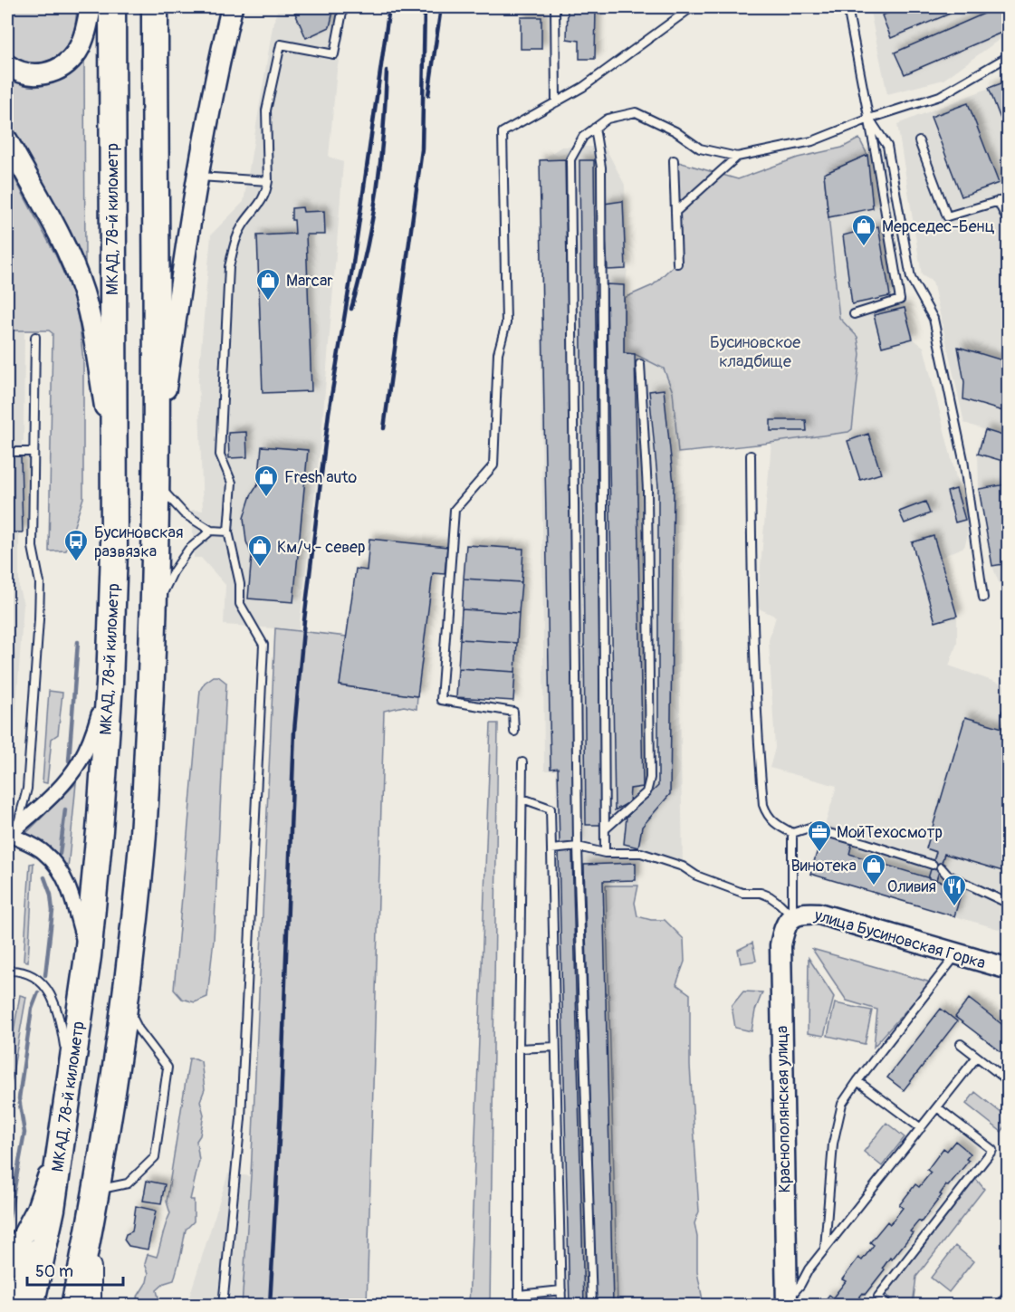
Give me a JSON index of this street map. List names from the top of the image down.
{
  "streets": {
    "highway": ["МКАД, 78-й километр"],
    "main road": ["улица Бусиновская Горка", "Краснополянская улица"]
  },
  "crossings": [
    ["улица Бусиновская Горка", "Краснополянская улица"]
  ],
  "parks": ["Бусиновское кладбище"],
  "places": {
    "shop": [
      "Мерседес-Бенц",
      "Marcar",
      "Fresh auto",
      "Км/ч - север",
      "Винотека"
    ],
    "bus stop": ["Бусиновская развязка"],
    "office": ["МойТехосмотр"],
    "restaurant": ["Оливия"]
  },
  "scale_bar": "50 m"
}
